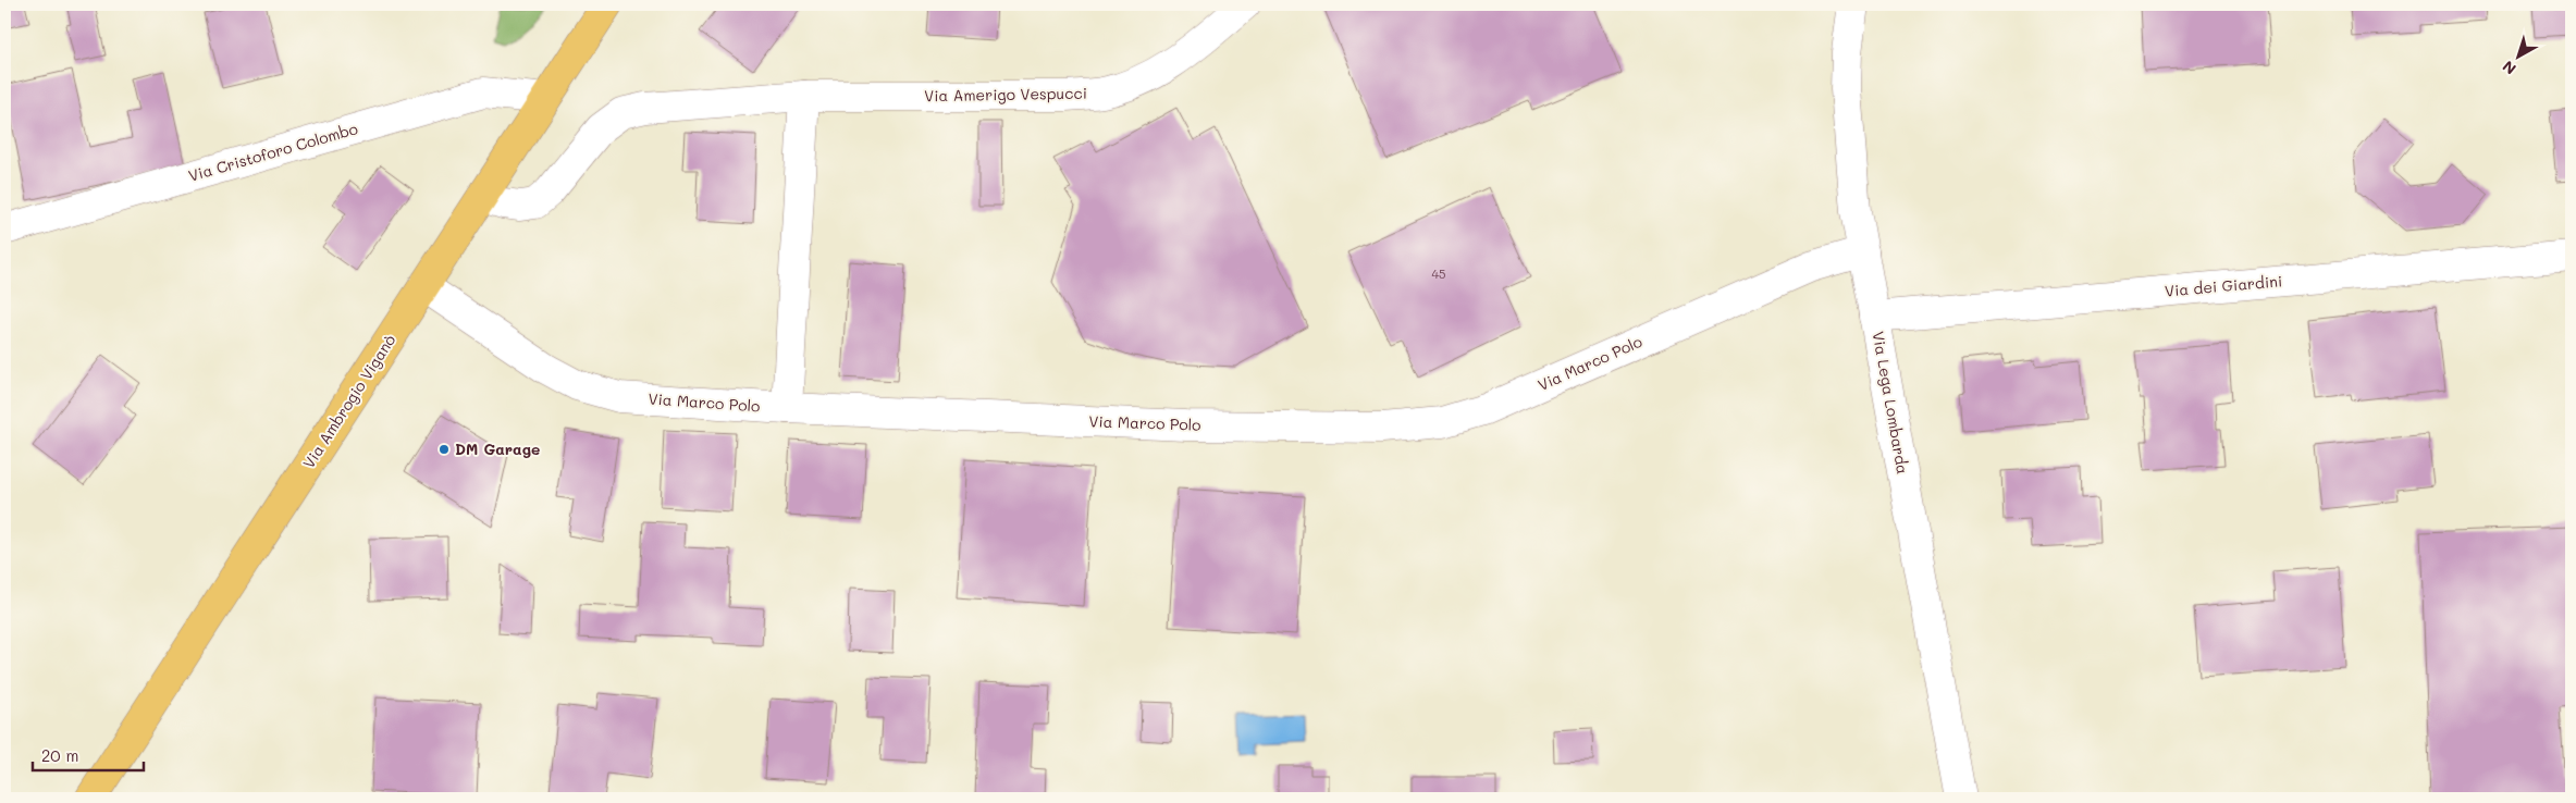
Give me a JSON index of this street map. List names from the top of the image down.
{
  "streets": {
    "main road": ["Via Ambrogio Viganò"],
    "street": [
      "Via Amerigo Vespucci",
      "Via Cristoforo Colombo",
      "Via dei Giardini",
      "Via Marco Polo",
      "Via Lega Lombarda"
    ]
  },
  "crossings": [
    ["Via Amerigo Vespucci", "Via Ambrogio Viganò"],
    ["Via Cristoforo Colombo", "Via Ambrogio Viganò"],
    ["Via dei Giardini", "Via Lega Lombarda"],
    ["Via Marco Polo", "Via Ambrogio Viganò"],
    ["Via Marco Polo", "Via Lega Lombarda"]
  ],
  "places": ["DM Garage"],
  "house_numbers": ["45"],
  "scale_bar": "20 m",
  "north": "bottom left"
}
